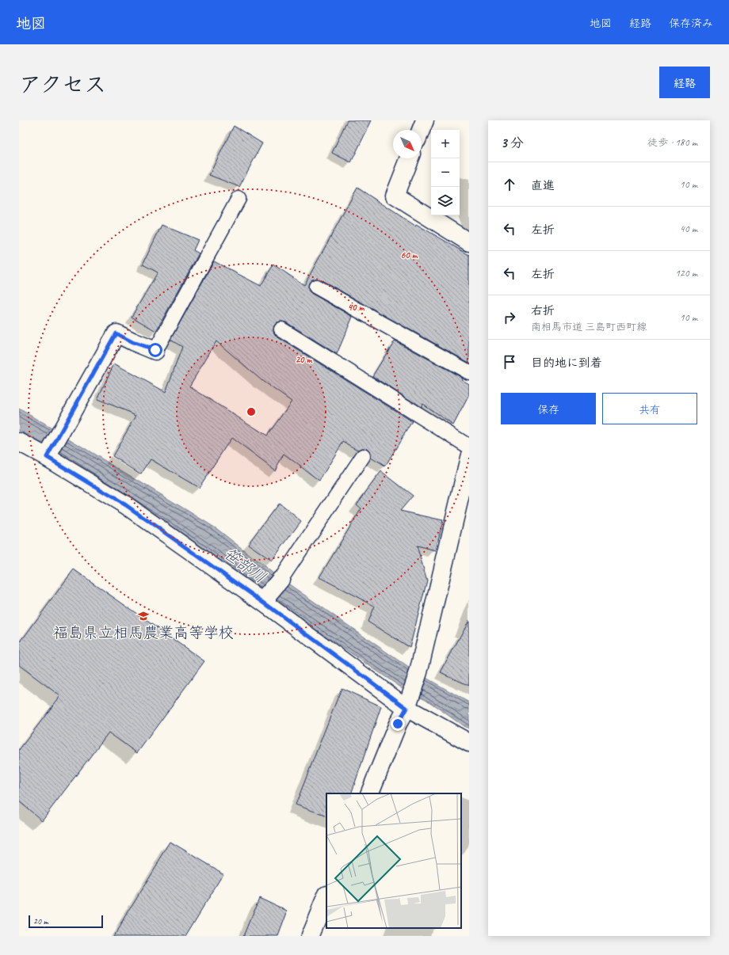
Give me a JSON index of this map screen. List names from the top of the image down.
{
  "water": ["笹部川"],
  "places": {
    "school or university": ["福島県立相馬農業高等学校"]
  },
  "scale_bar": "20 m",
  "north": "bottom right",
  "page": {
    "header": "地図",
    "nav": ["地図", "経路", "保存済み"],
    "title": "アクセス",
    "buttons": [
      "経路",
      ["保存", "共有"]
    ],
    "heading": ["3 分", "徒歩 · 180 m"],
    "map_buttons": ["+", "−"],
    "list": [
      ["直進", "10 m"],
      ["左折", "40 m"],
      ["左折", "120 m"],
      ["右折", "南相馬市道 三島町西町線", "10 m"],
      "目的地に到着"
    ],
    "scale": "20 m"
  },
  "rings": ["60 m", "40 m", "20 m"]
}
